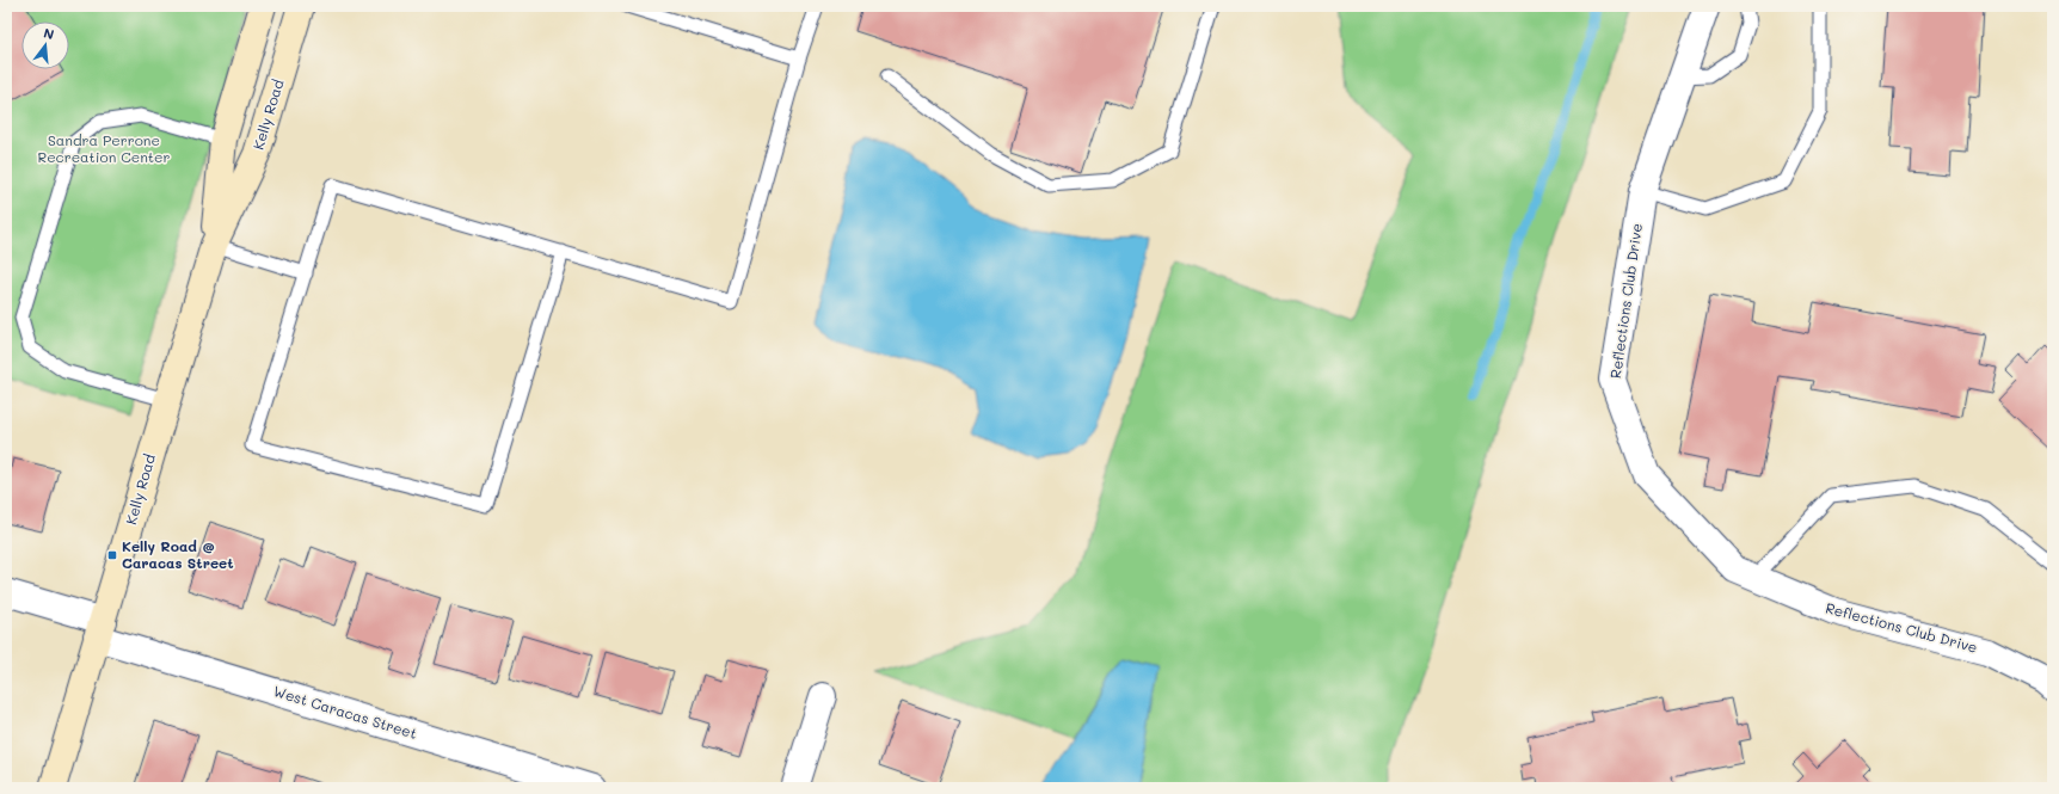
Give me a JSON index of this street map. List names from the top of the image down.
{
  "streets": {
    "street": ["Kelly Road", "Reflections Club Drive", "West Caracas Street"]
  },
  "crossings": [
    ["Kelly Road", "West Caracas Street"]
  ],
  "parks": ["Sandra Perrone Recreation Center"],
  "places": {
    "transit": ["Kelly Road @ Caracas Street"]
  },
  "north": "top"
}
